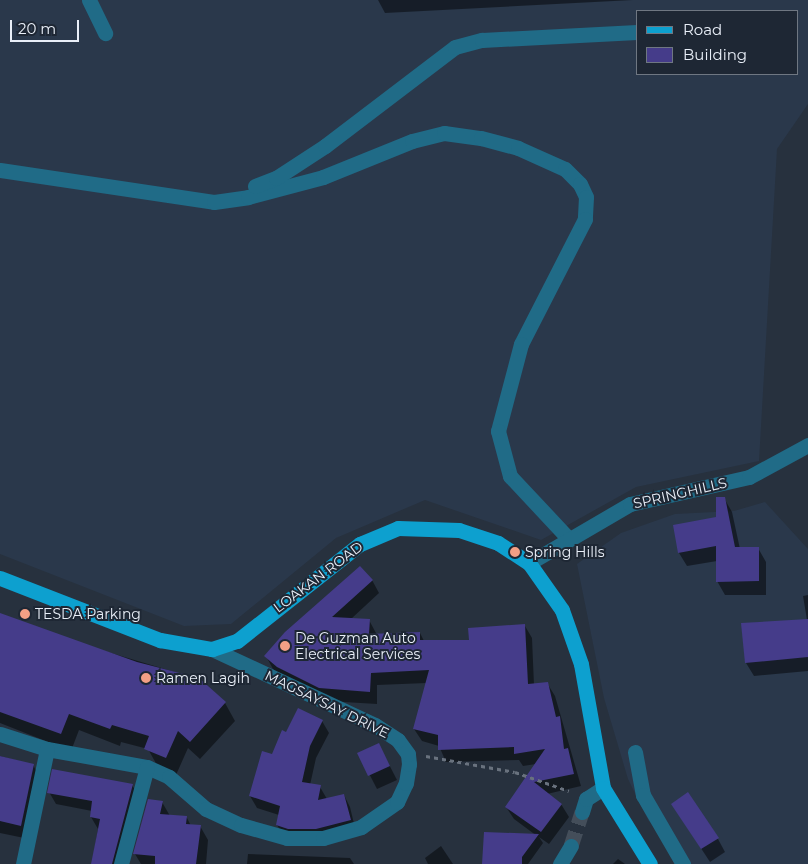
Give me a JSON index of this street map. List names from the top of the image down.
{
  "streets": {
    "main road": ["LOAKAN ROAD"],
    "street": ["SPRINGHILLS", "MAGSAYSAY DRIVE"]
  },
  "crossings": [
    ["SPRINGHILLS", "LOAKAN ROAD"],
    ["LOAKAN ROAD", "MAGSAYSAY DRIVE"]
  ],
  "places": [
    "Spring Hills",
    "TESDA Parking",
    "De Guzman Auto Electrical Services",
    "Ramen Lagih"
  ],
  "legend": ["Road", "Building"],
  "scale_bar": "20 m"
}
